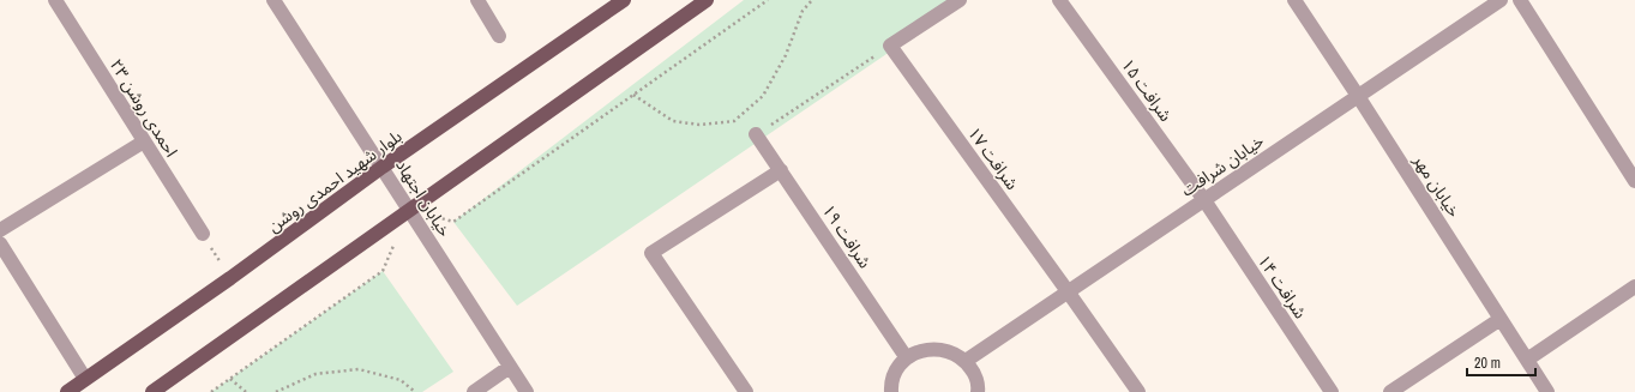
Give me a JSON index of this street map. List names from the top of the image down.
{
  "streets": {
    "main road": ["بلوار شهید احمدی روشن"],
    "street": [
      "شرافت ۱۵",
      "احمدی روشن ۲۳",
      "شرافت ۱۷",
      "خیابان شرافت",
      "خیابان مهر",
      "خیابان اجتهاد",
      "شرافت ۱۹",
      "شرافت ۱۴"
    ]
  },
  "crossings": [
    ["شرافت ۱۵", "خیابان شرافت"],
    ["شرافت ۱۵", "شرافت ۱۴"],
    ["شرافت ۱۷", "خیابان شرافت"],
    ["خیابان شرافت", "خیابان مهر"],
    ["خیابان شرافت", "شرافت ۱۴"],
    ["بلوار شهید احمدی روشن", "خیابان اجتهاد"]
  ],
  "scale_bar": "20 m"
}
